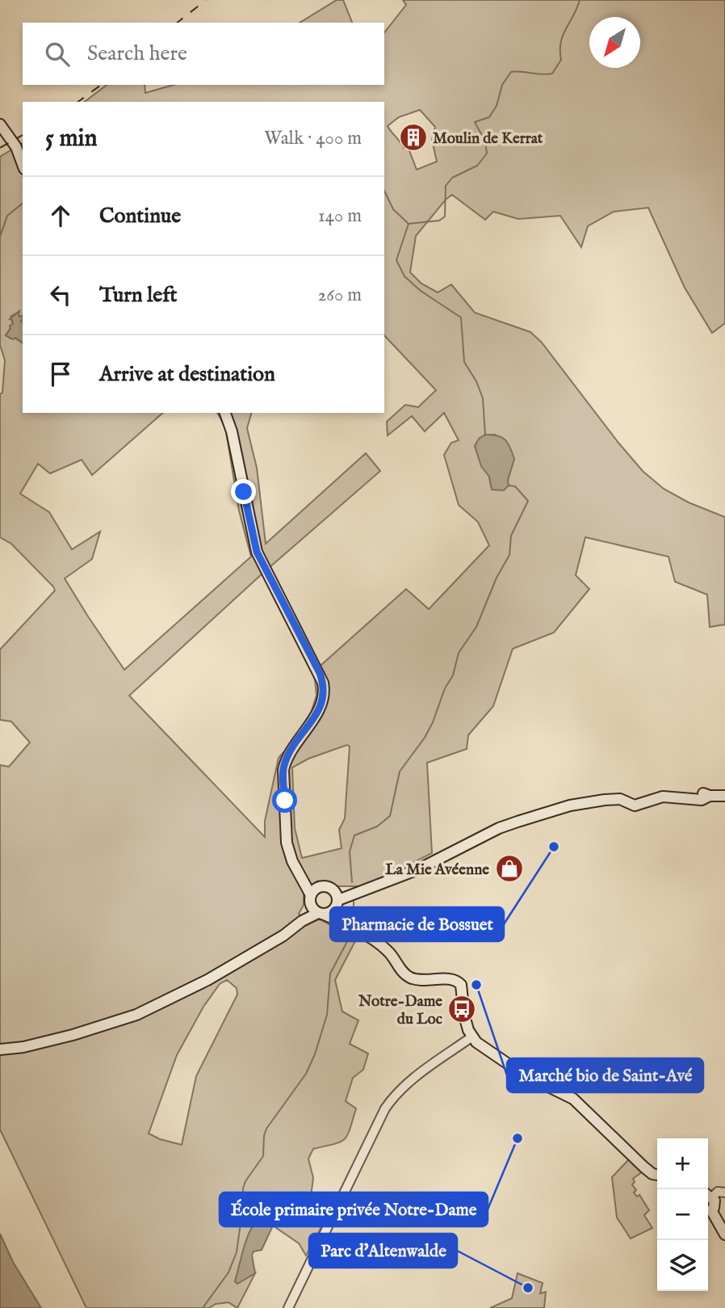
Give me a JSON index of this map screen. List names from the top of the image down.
{
  "places": {
    "building": ["Moulin de Kerrat"],
    "other": [
      "Pharmacie de Bossuet",
      "Marché bio de Saint-Avé",
      "École primaire privée Notre-Dame",
      "Parc d'Altenwalde"
    ],
    "shop": ["La Mie Avéenne"],
    "bus stop": ["Notre-Dame du Loc"]
  },
  "north": "bottom left",
  "page": {
    "search": "Search here",
    "heading": ["5 min", "Walk · 400 m"],
    "list": [
      ["Continue", "140 m"],
      ["Turn left", "260 m"],
      "Arrive at destination"
    ],
    "map_buttons": ["+", "−"]
  }
}
